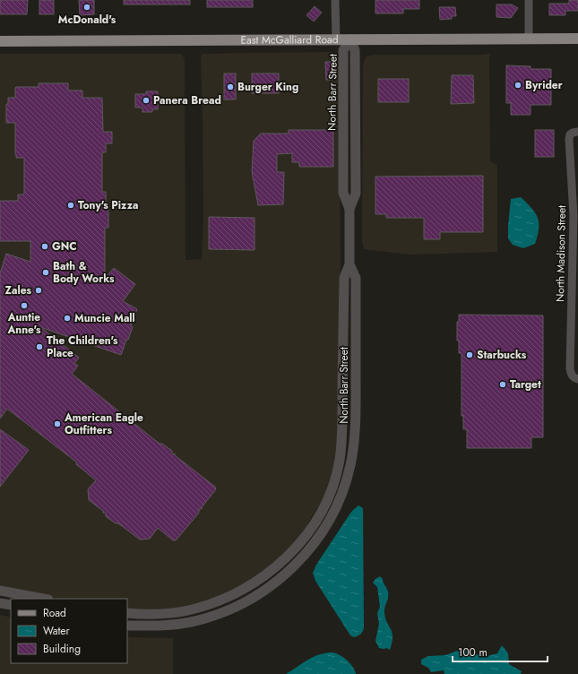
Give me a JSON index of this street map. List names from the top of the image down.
{
  "streets": {
    "main road": ["East McGalliard Road"],
    "street": ["North Barr Street", "North Madison Street"]
  },
  "crossings": [
    ["East McGalliard Road", "North Barr Street"]
  ],
  "places": [
    "McDonald's",
    "Byrider",
    "Burger King",
    "Panera Bread",
    "Tony's Pizza",
    "GNC",
    "Bath & Body Works",
    "Zales",
    "Auntie Anne's",
    "Muncie Mall",
    "The Children's Place",
    "Starbucks",
    "Target",
    "American Eagle Outfitters"
  ],
  "legend": ["Road", "Water", "Building"],
  "scale_bar": "100 m"
}
